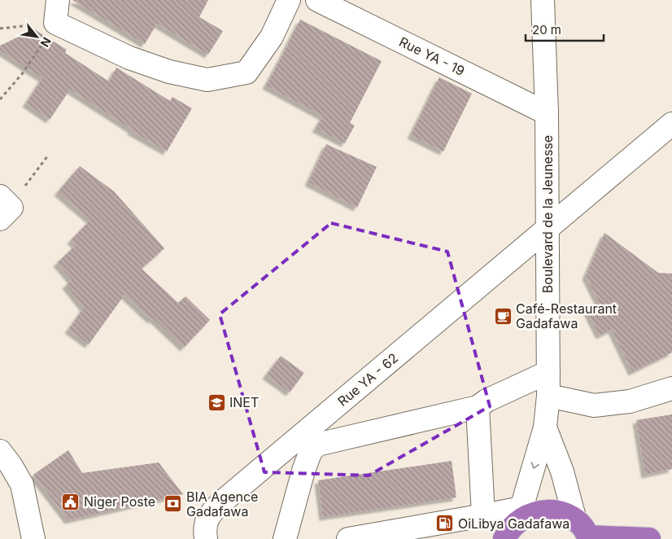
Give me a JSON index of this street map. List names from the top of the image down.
{
  "streets": {
    "street": ["Rue YA - 19", "Boulevard de la Jeunesse", "Rue YA - 62"]
  },
  "crossings": [
    ["Rue YA - 19", "Boulevard de la Jeunesse"],
    ["Boulevard de la Jeunesse", "Rue YA - 62"]
  ],
  "places": {
    "cafe": ["Café-Restaurant Gadafawa"],
    "school or university": ["INET"],
    "public building": ["Niger Poste"],
    "bank": ["BIA Agence Gadafawa"],
    "fuel station": ["OiLibya Gadafawa"]
  },
  "scale_bar": "20 m",
  "north": "bottom right"
}
